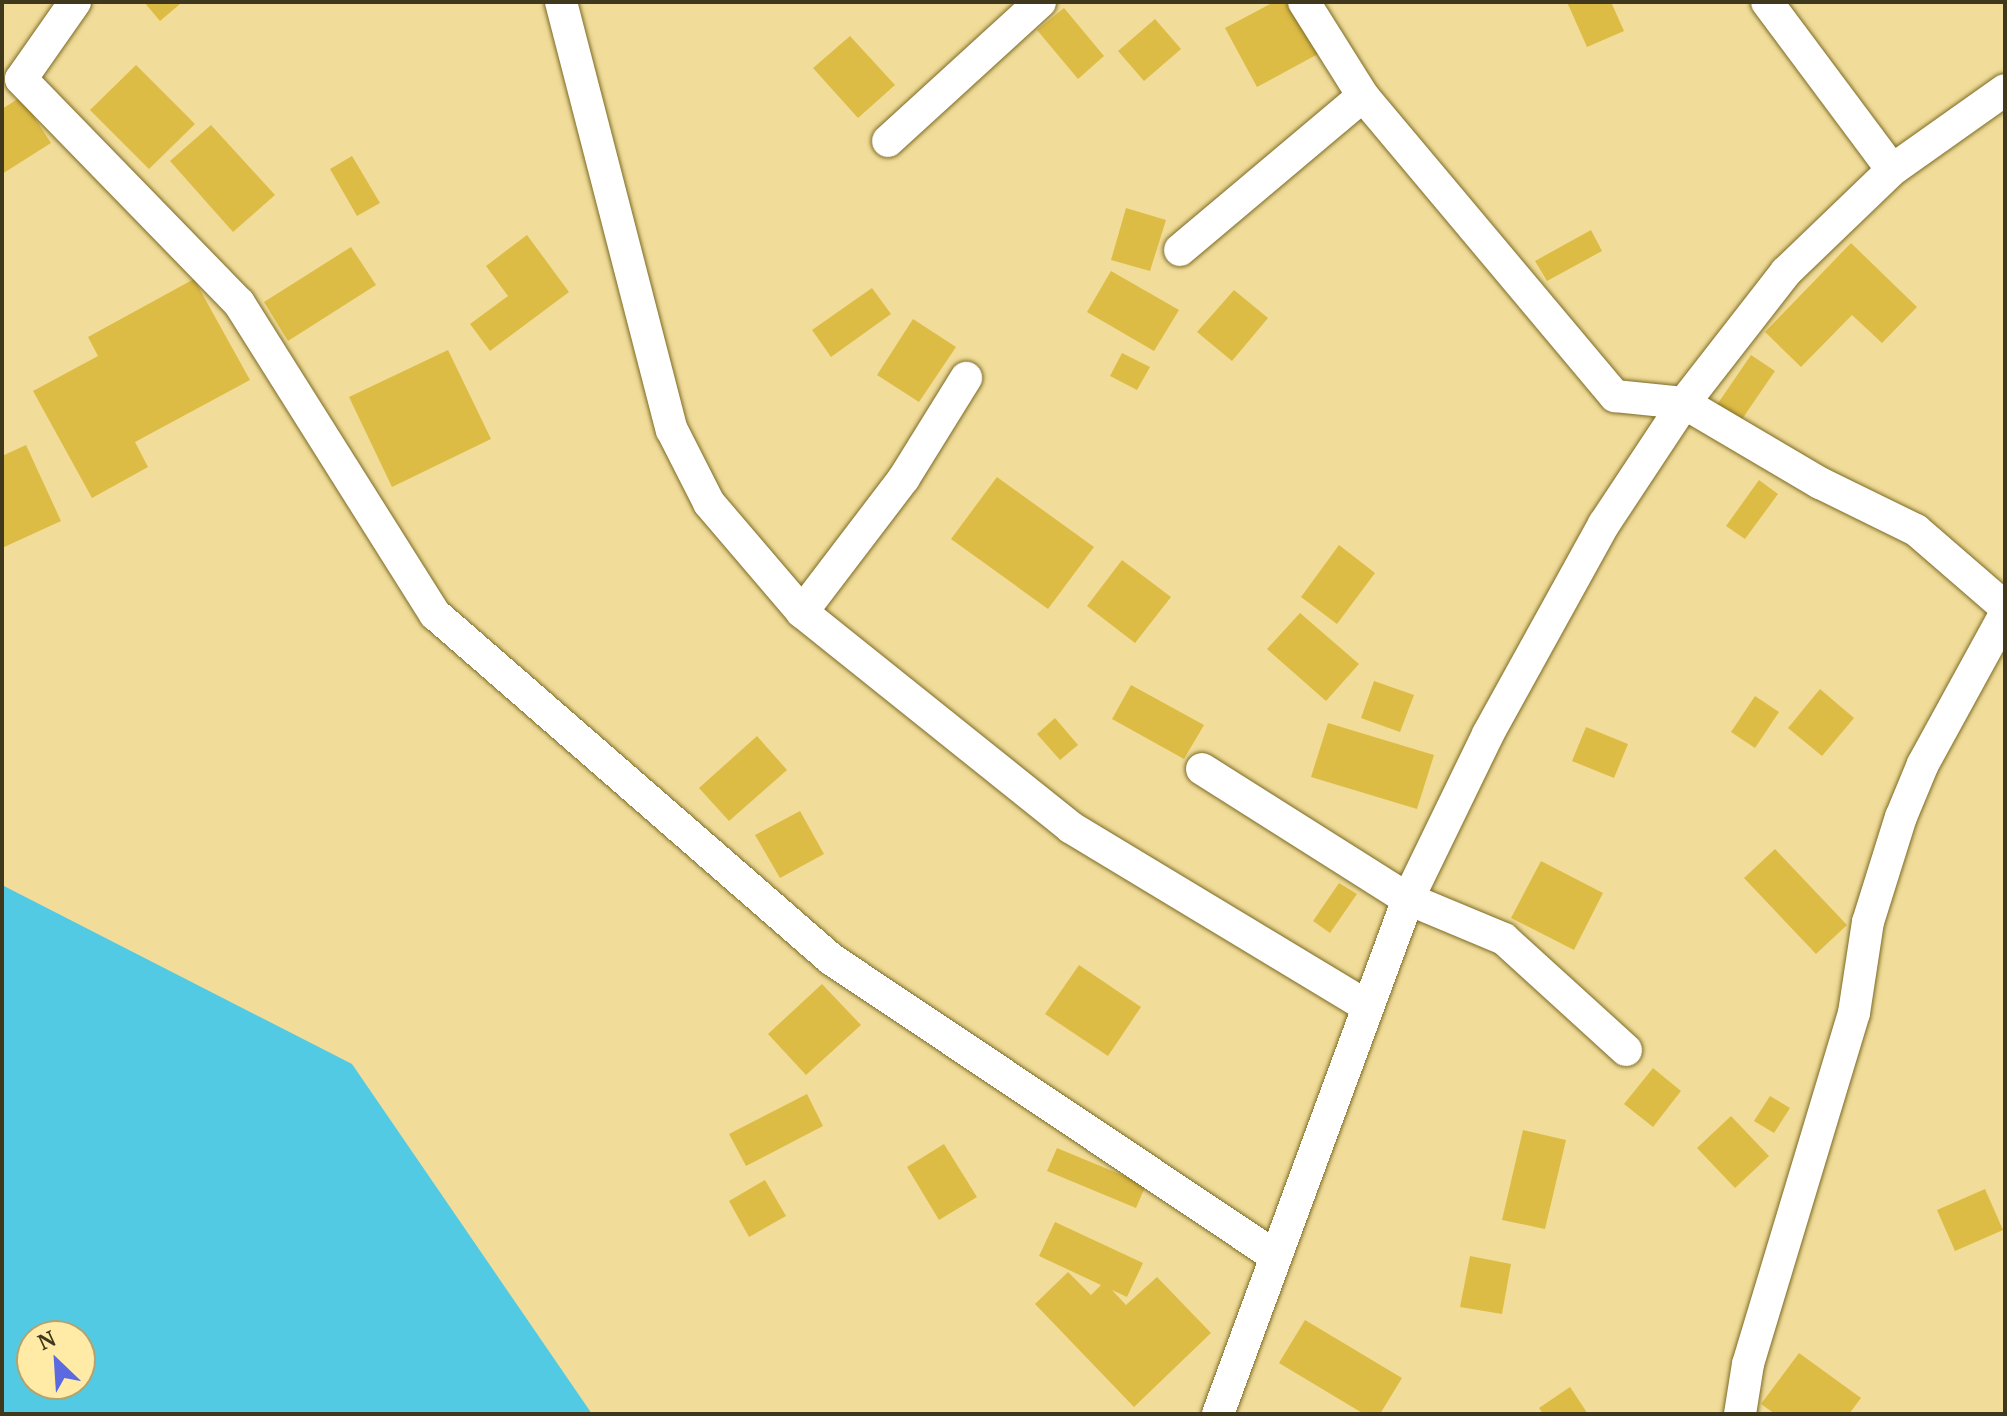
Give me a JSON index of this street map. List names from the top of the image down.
{
  "north": "top left"
}
